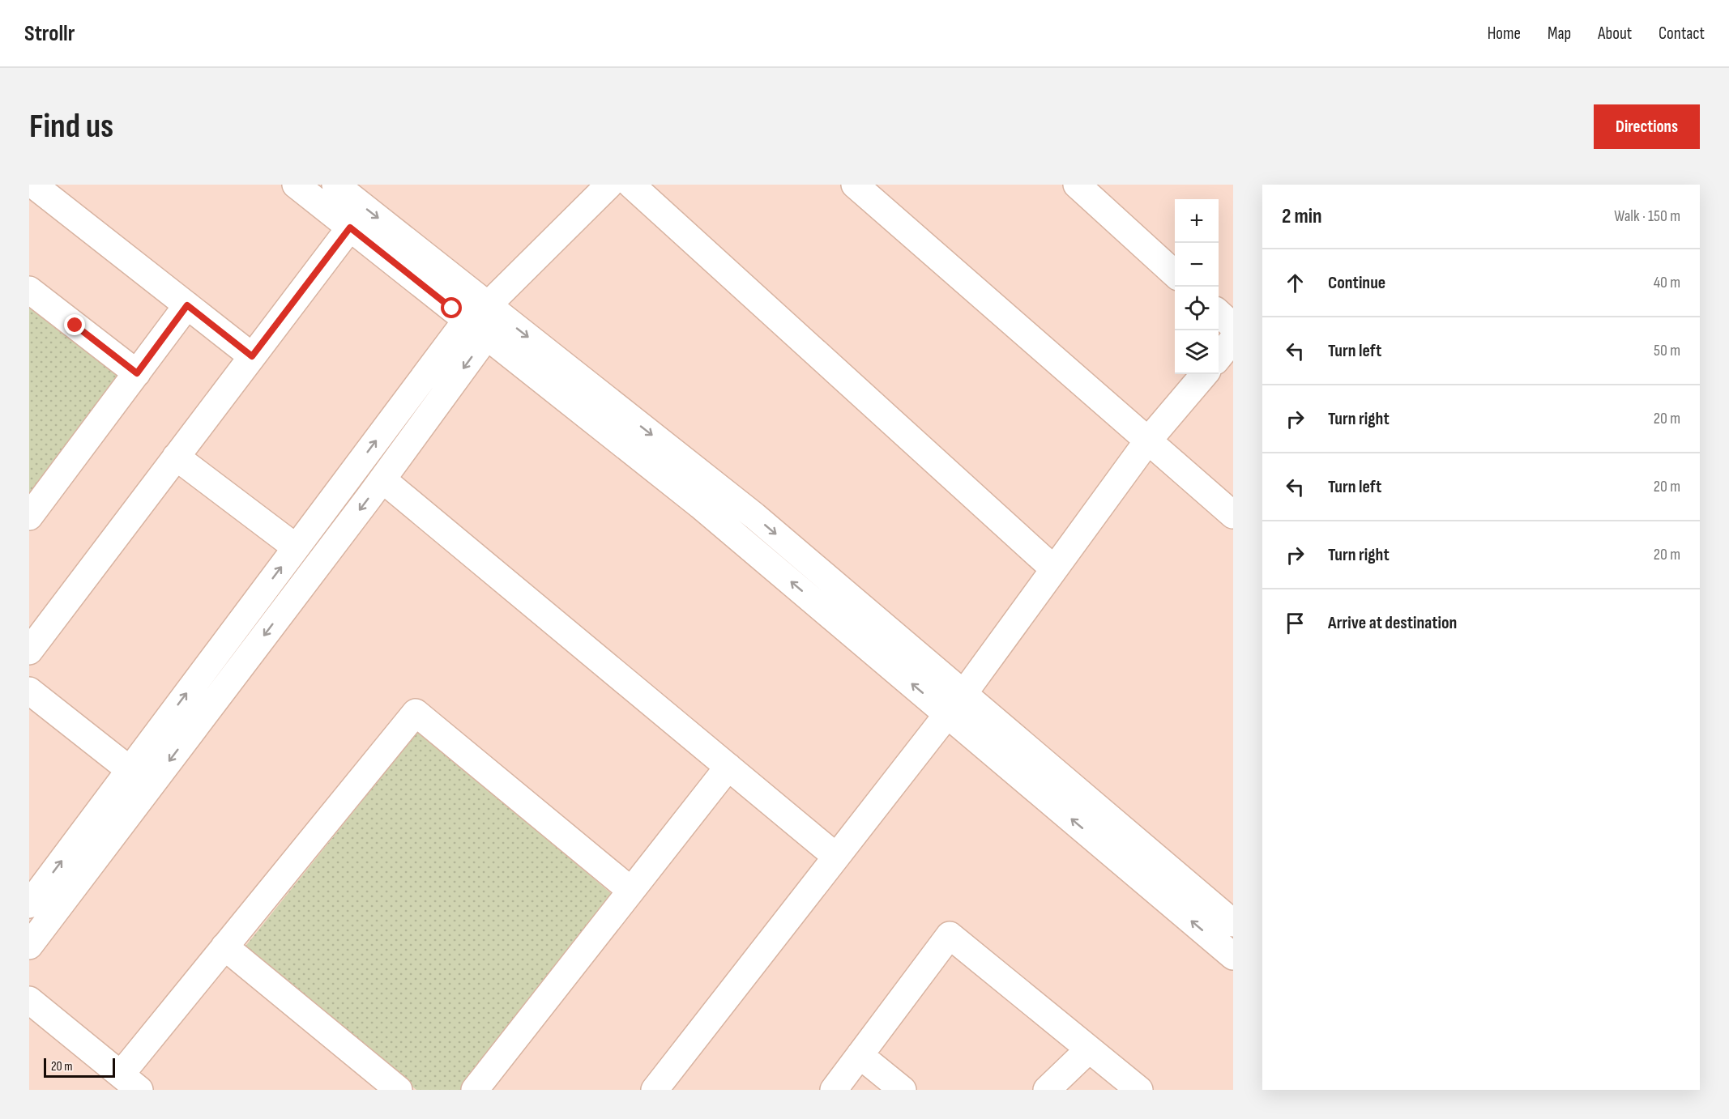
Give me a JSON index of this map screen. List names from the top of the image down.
{
  "scale_bar": "20 m",
  "page": {
    "header": "Strollr",
    "nav": [
      "Home",
      "Map",
      "About",
      "Contact"
    ],
    "buttons": "Directions",
    "title": "Find us",
    "heading": ["2 min", "Walk · 150 m"],
    "map_buttons": ["+", "−"],
    "list": [
      ["Continue", "40 m"],
      ["Turn left", "50 m"],
      ["Turn right", "20 m"],
      ["Turn left", "20 m"],
      ["Turn right", "20 m"],
      "Arrive at destination"
    ],
    "scale": "20 m"
  }
}
